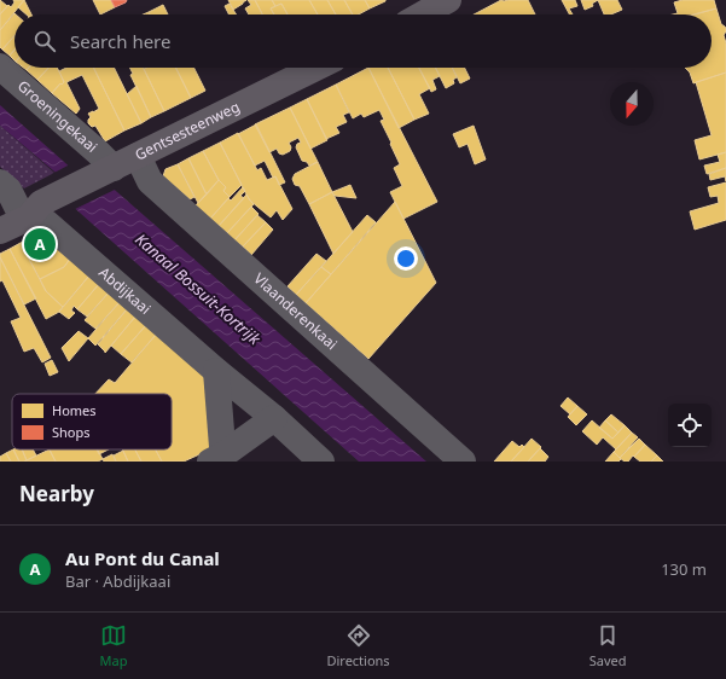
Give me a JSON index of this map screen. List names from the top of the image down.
{
  "streets": {
    "main road": ["Gentsesteenweg"],
    "street": ["Groeningekaai", "Abdijkaai", "Vlaanderenkaai"]
  },
  "crossings": [
    ["Groeningekaai", "Gentsesteenweg"],
    ["Gentsesteenweg", "Abdijkaai"],
    ["Gentsesteenweg", "Vlaanderenkaai"]
  ],
  "water": ["Kanaal Bossuit-Kortrijk"],
  "legend": ["Homes", "Shops"],
  "north": "bottom",
  "page": {
    "search": "Search here",
    "pins": "A",
    "heading": "Nearby",
    "list": [
      {
        "mark": "A",
        "name": "Au Pont du Canal",
        "note": "Bar · Abdijkaai",
        "value": "130 m"
      }
    ],
    "nav": ["Map", "Directions", "Saved"]
  }
}
